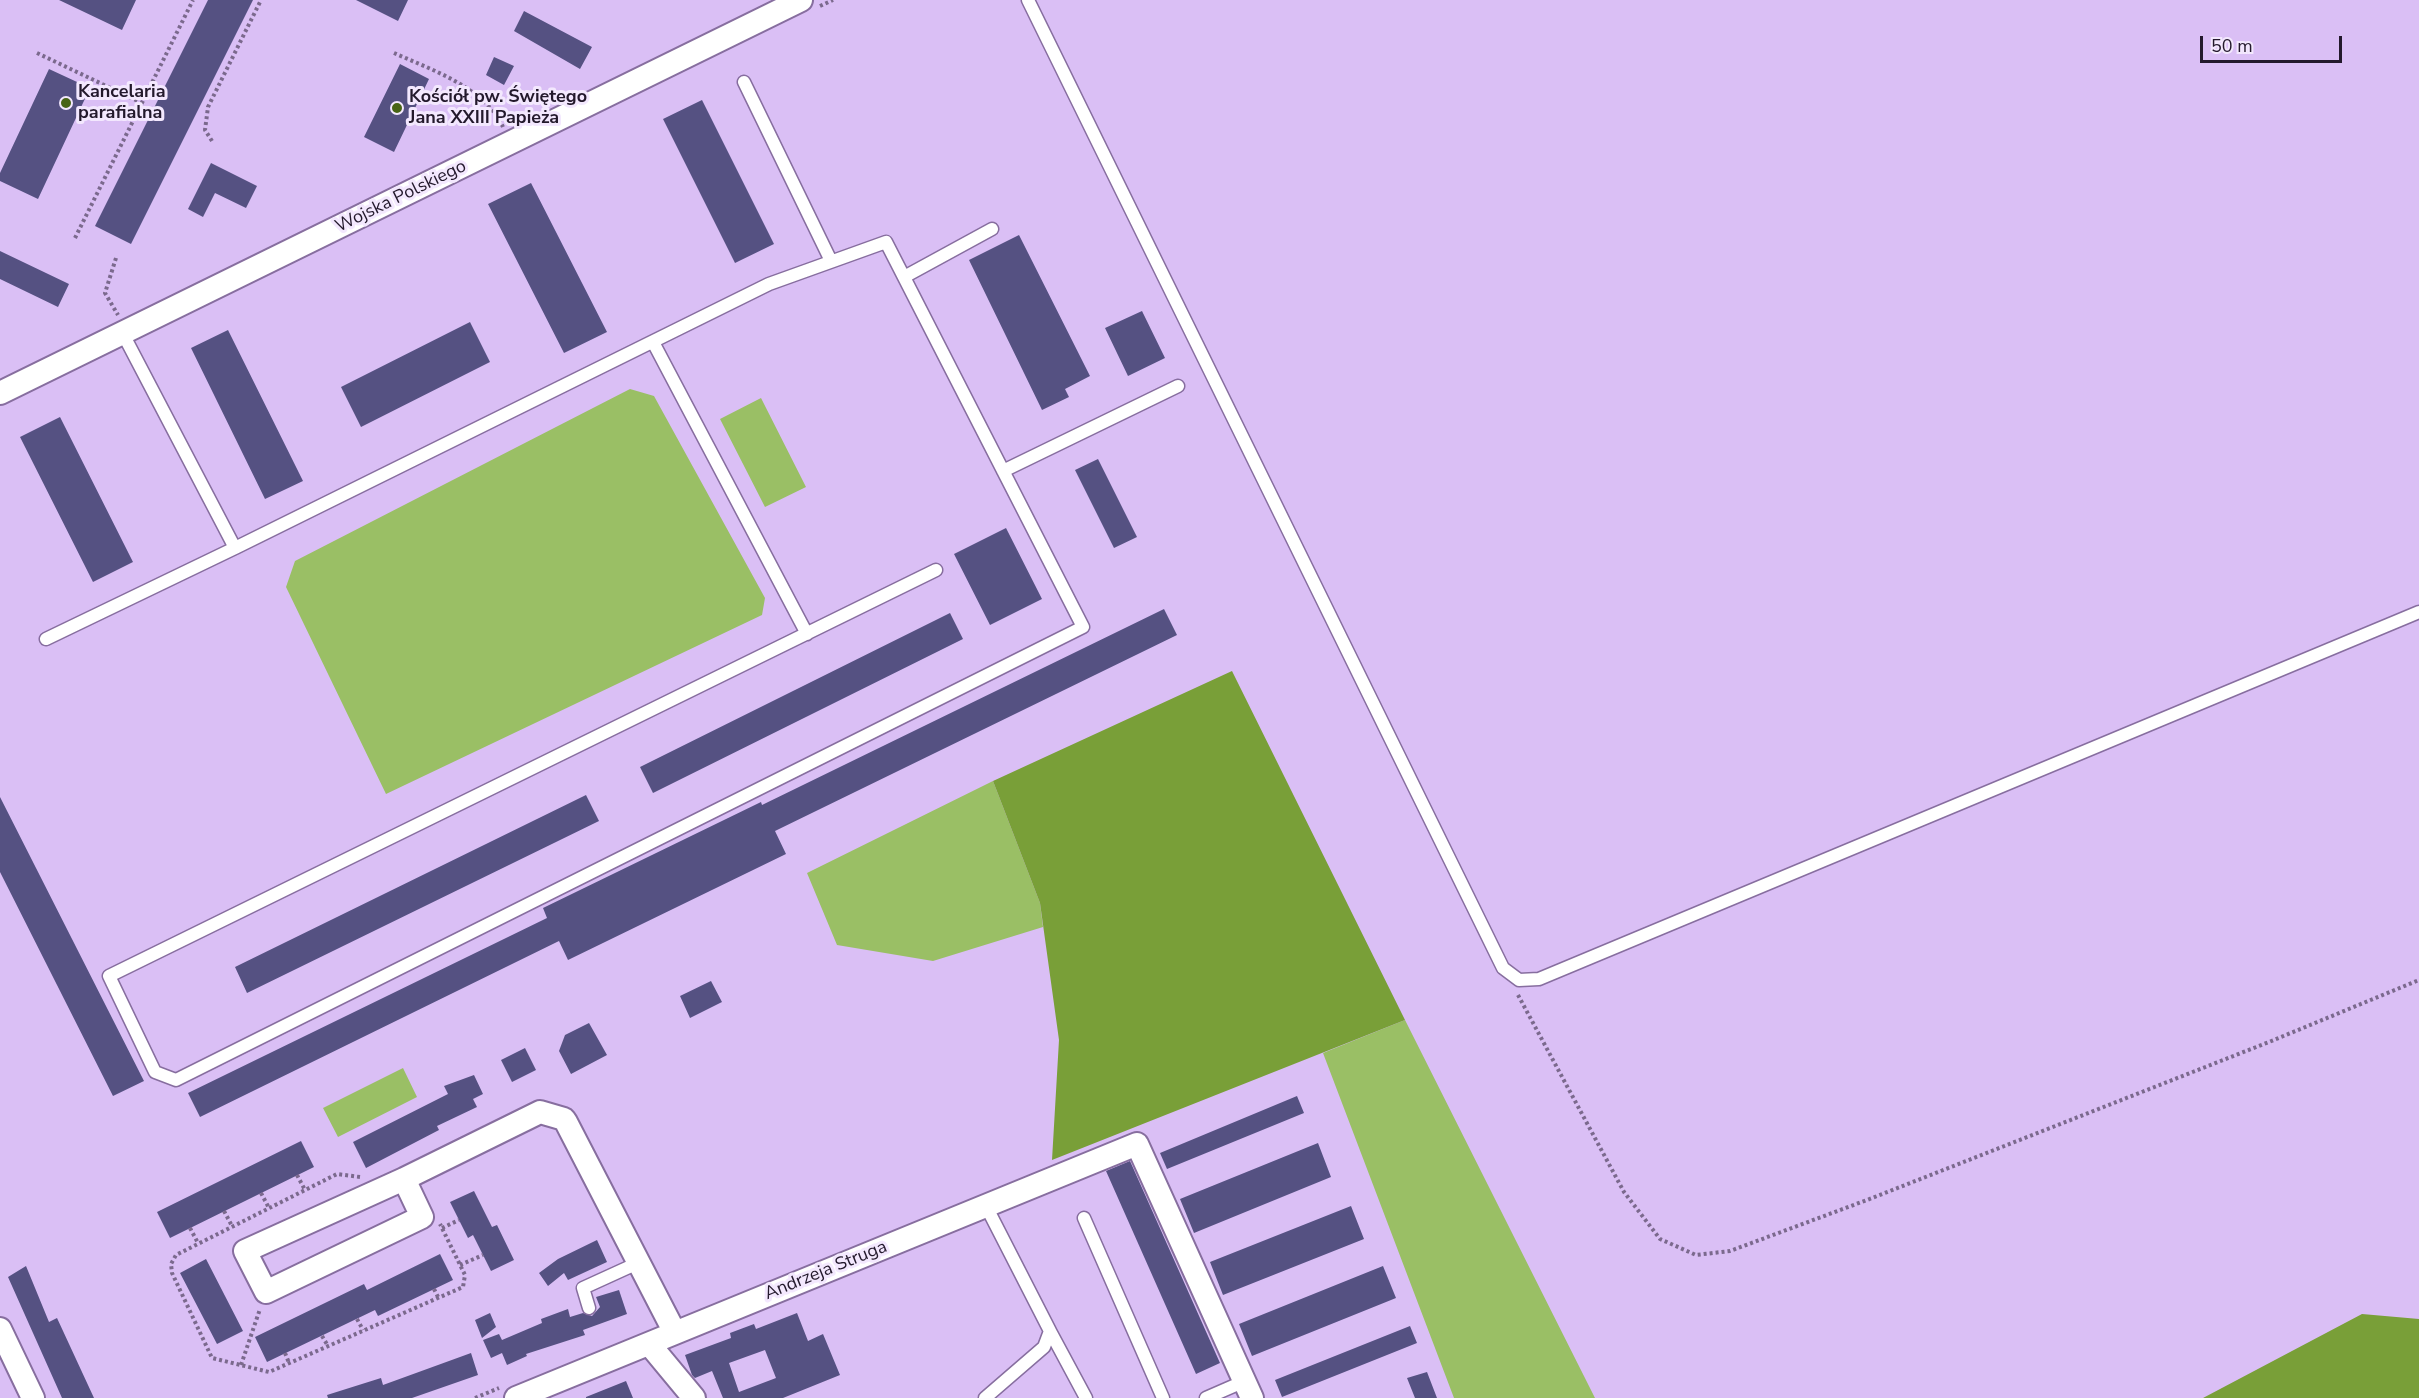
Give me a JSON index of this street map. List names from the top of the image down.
{
  "streets": {
    "street": ["Wojska Polskiego", "Andrzeja Struga"]
  },
  "places": ["Kancelaria parafialna", "Kościół pw. Świętego Jana XXIII Papieża"],
  "scale_bar": "50 m"
}
